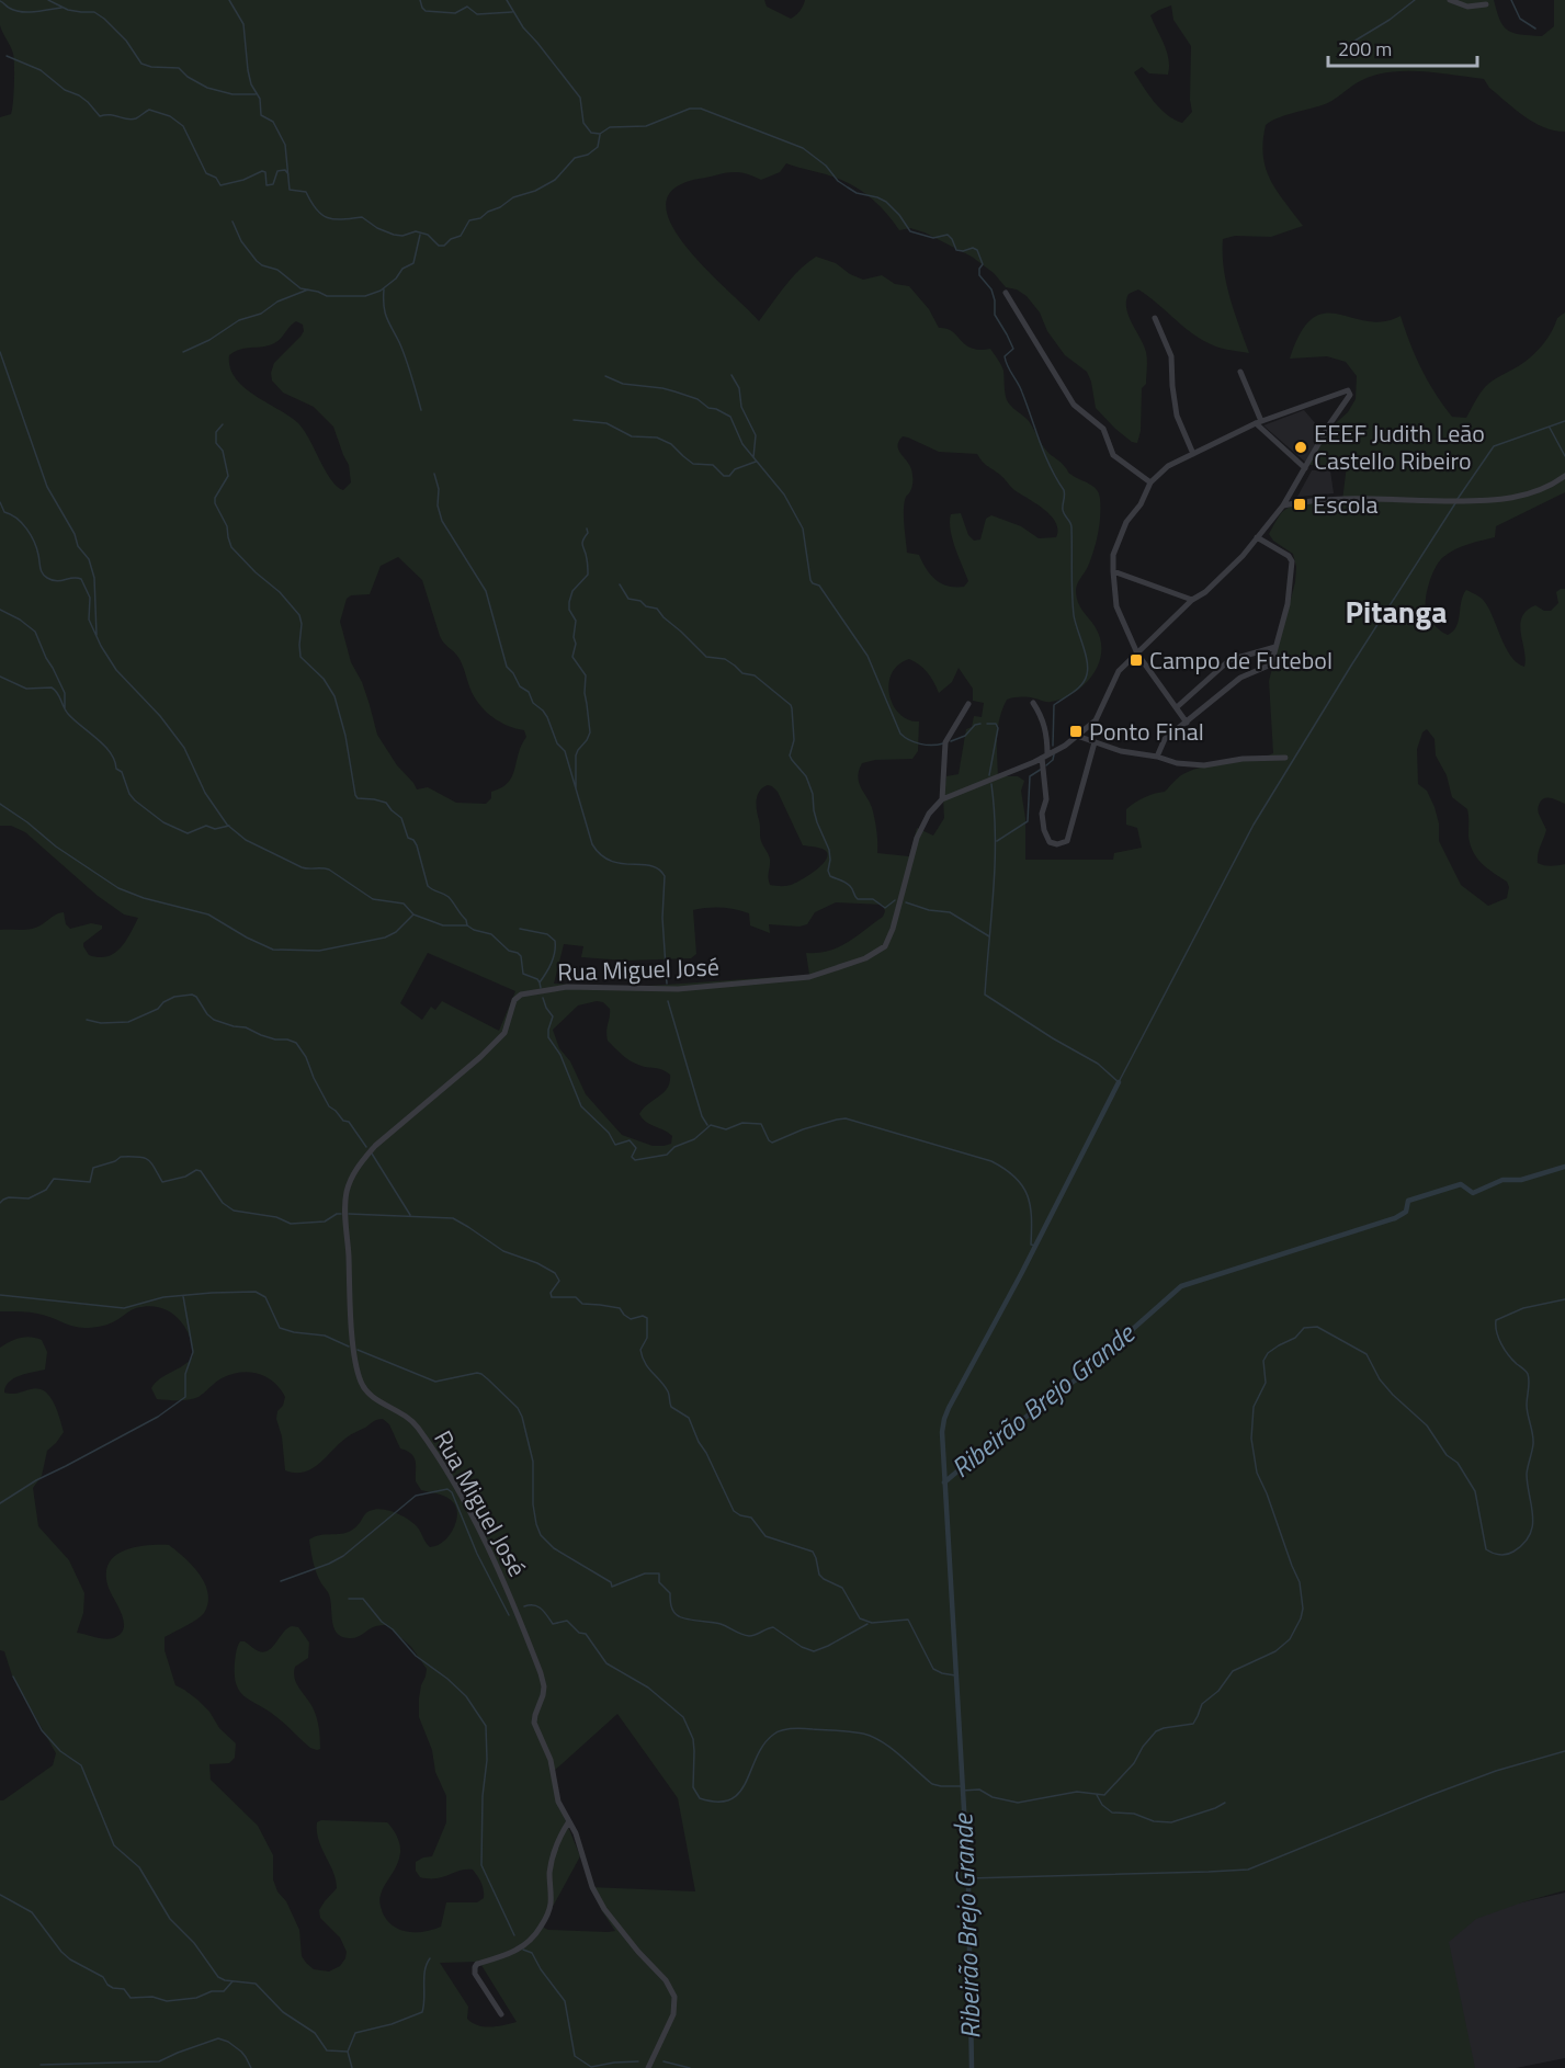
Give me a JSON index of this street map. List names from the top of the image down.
{
  "streets": {
    "street": ["Rua Miguel José"]
  },
  "districts": ["Pitanga"],
  "water": ["Ribeirão Brejo Grande"],
  "places": {
    "other": ["EEEF Judith Leão Castello Ribeiro"],
    "transit": ["Escola", "Campo de Futebol", "Ponto Final"]
  },
  "scale_bar": "200 m"
}
